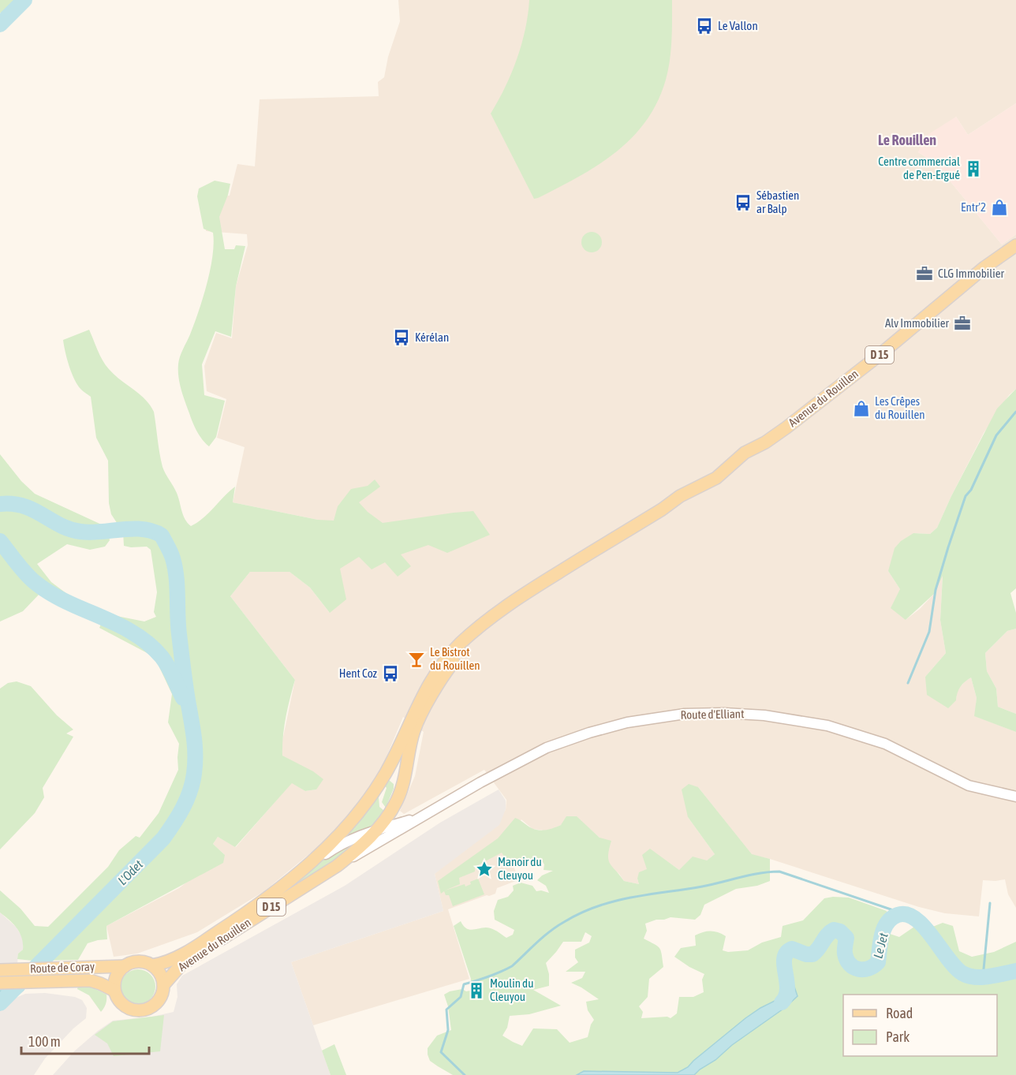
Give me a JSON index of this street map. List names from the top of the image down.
{
  "streets": {
    "main road": ["D 15", "Avenue du Rouillen", "Route de Coray"],
    "street": ["Route d'Elliant"]
  },
  "crossings": [
    ["Avenue du Rouillen", "Route d'Elliant"],
    ["Avenue du Rouillen", "Route de Coray"]
  ],
  "districts": ["Le Rouillen"],
  "water": ["L'Odet", "Le Jet"],
  "places": {
    "bus stop": [
      "Le Vallon",
      "Sébastien ar Balp",
      "Kérélan",
      "Hent Coz"
    ],
    "building": ["Centre commercial de Pen-Ergué", "Moulin du Cleuyou"],
    "shop": ["Entr'2", "Les Crêpes du Rouillen"],
    "office": ["CLG Immobilier", "Alv Immobilier"],
    "bar": ["Le Bistrot du Rouillen"],
    "place": ["Manoir du Cleuyou"]
  },
  "legend": ["Road", "Park"],
  "scale_bar": "100 m"
}
